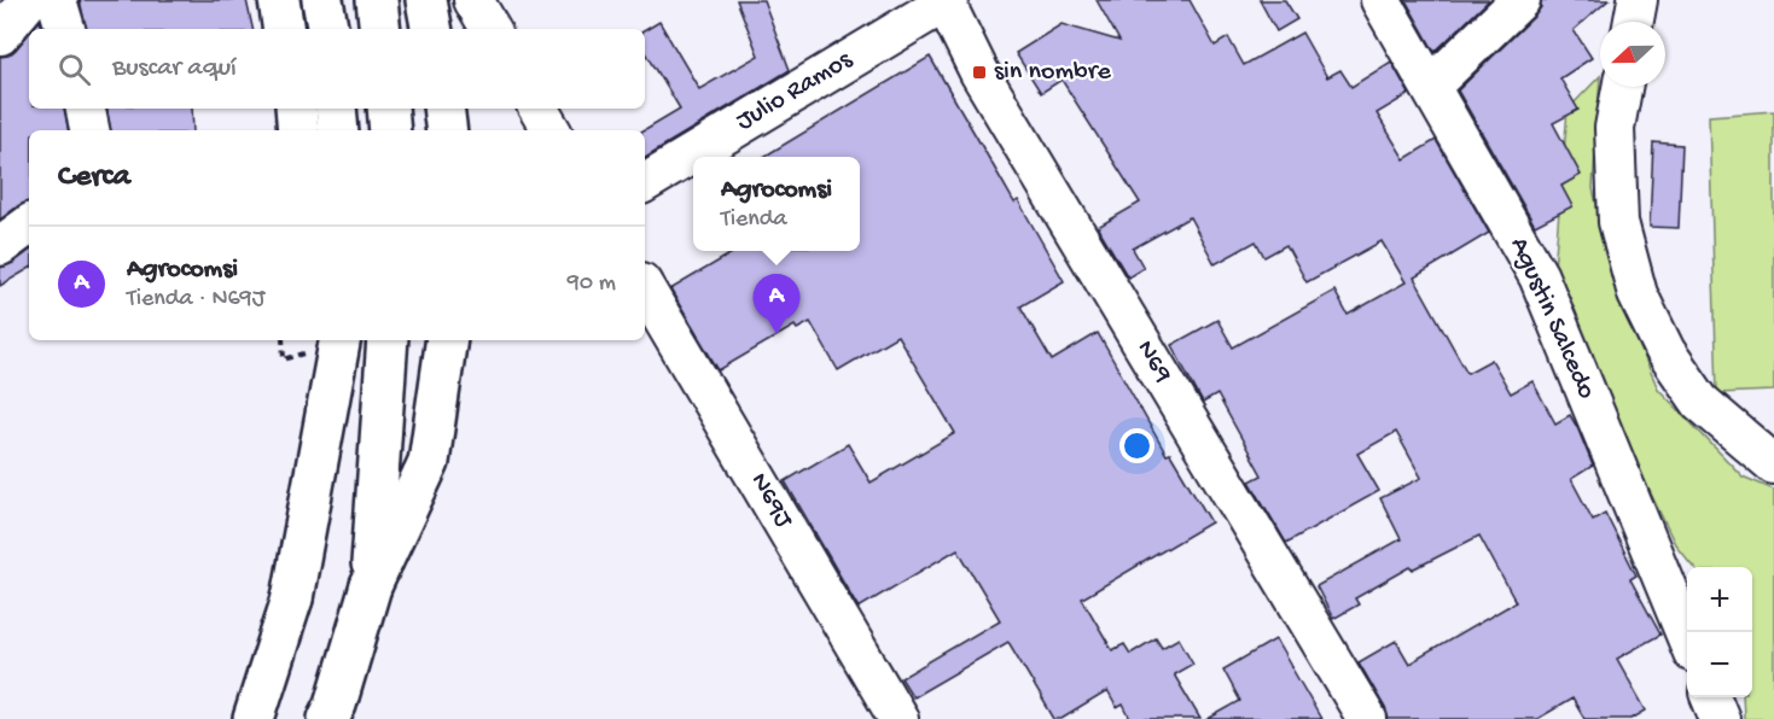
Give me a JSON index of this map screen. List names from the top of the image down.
{
  "streets": {
    "street": [
      "Julio Ramos",
      "Agustin Salcedo",
      "N69",
      "N69J"
    ]
  },
  "crossings": [
    ["Julio Ramos", "N69"]
  ],
  "places": {
    "transit": ["sin nombre"]
  },
  "north": "left",
  "page": {
    "search": "Buscar aquí",
    "heading": "Cerca",
    "popup": ["Agrocomsi", "Tienda"],
    "list": [
      {
        "mark": "A",
        "name": "Agrocomsi",
        "note": "Tienda · N69J",
        "value": "90 m"
      }
    ],
    "pins": "A",
    "map_buttons": ["+", "−"]
  }
}
